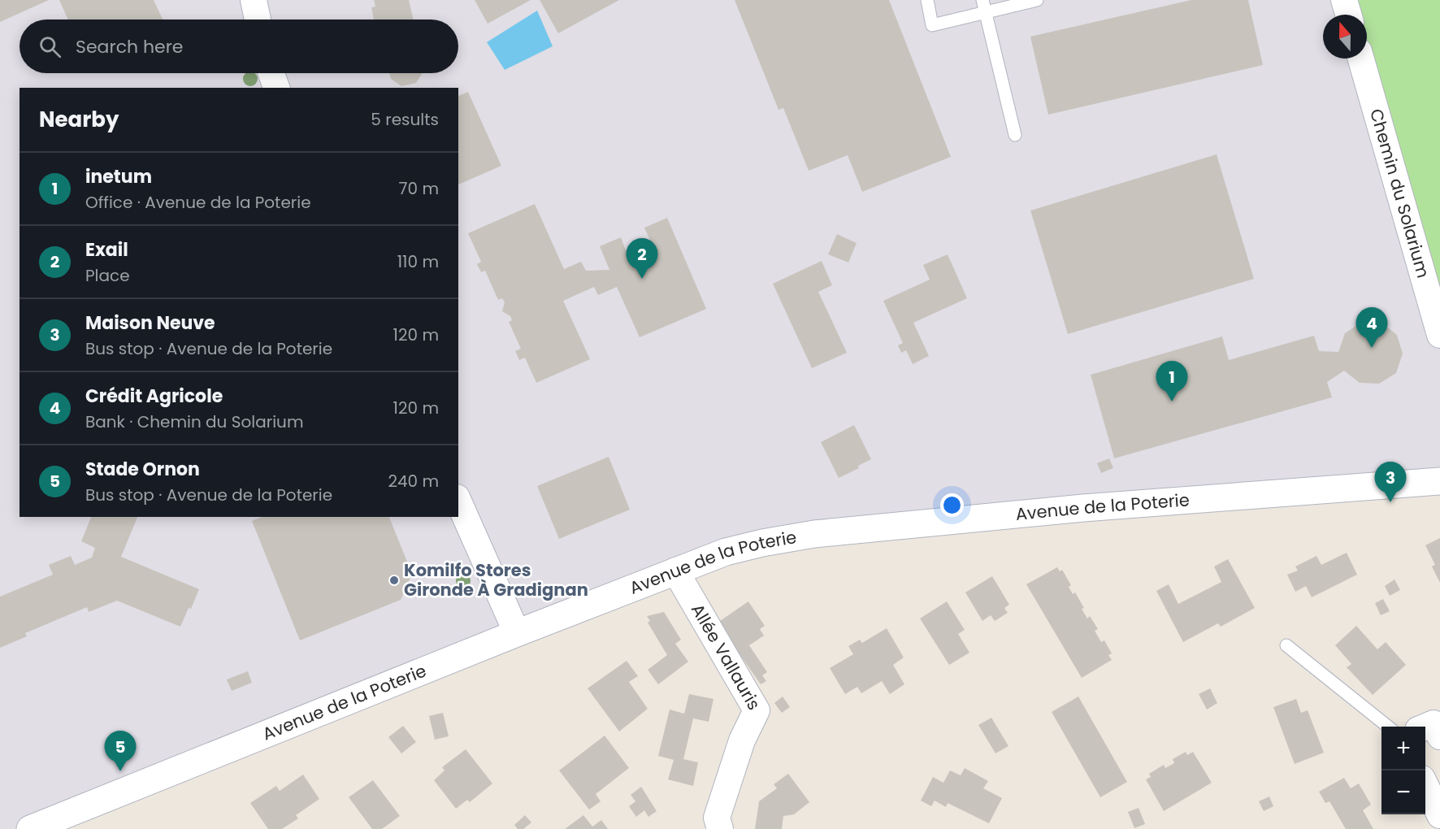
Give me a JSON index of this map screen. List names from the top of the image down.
{
  "streets": {
    "street": ["Chemin du Solarium", "Avenue de la Poterie", "Allée Vallauris"]
  },
  "crossings": [
    ["Avenue de la Poterie", "Allée Vallauris"]
  ],
  "places": ["Komilfo Stores Gironde À Gradignan"],
  "north": "top",
  "page": {
    "search": "Search here",
    "heading": ["Nearby", "5 results"],
    "list": [
      {
        "mark": "1",
        "name": "inetum",
        "note": "Office · Avenue de la Poterie",
        "value": "70 m"
      },
      {
        "mark": "2",
        "name": "Exail",
        "note": "Place",
        "value": "110 m"
      },
      {
        "mark": "3",
        "name": "Maison Neuve",
        "note": "Bus stop · Avenue de la Poterie",
        "value": "120 m"
      },
      {
        "mark": "4",
        "name": "Crédit Agricole",
        "note": "Bank · Chemin du Solarium",
        "value": "120 m"
      },
      {
        "mark": "5",
        "name": "Stade Ornon",
        "note": "Bus stop · Avenue de la Poterie",
        "value": "240 m"
      }
    ],
    "pins": [
      "2",
      "4",
      "1",
      "3",
      "5"
    ],
    "map_buttons": ["+", "−"]
  }
}
